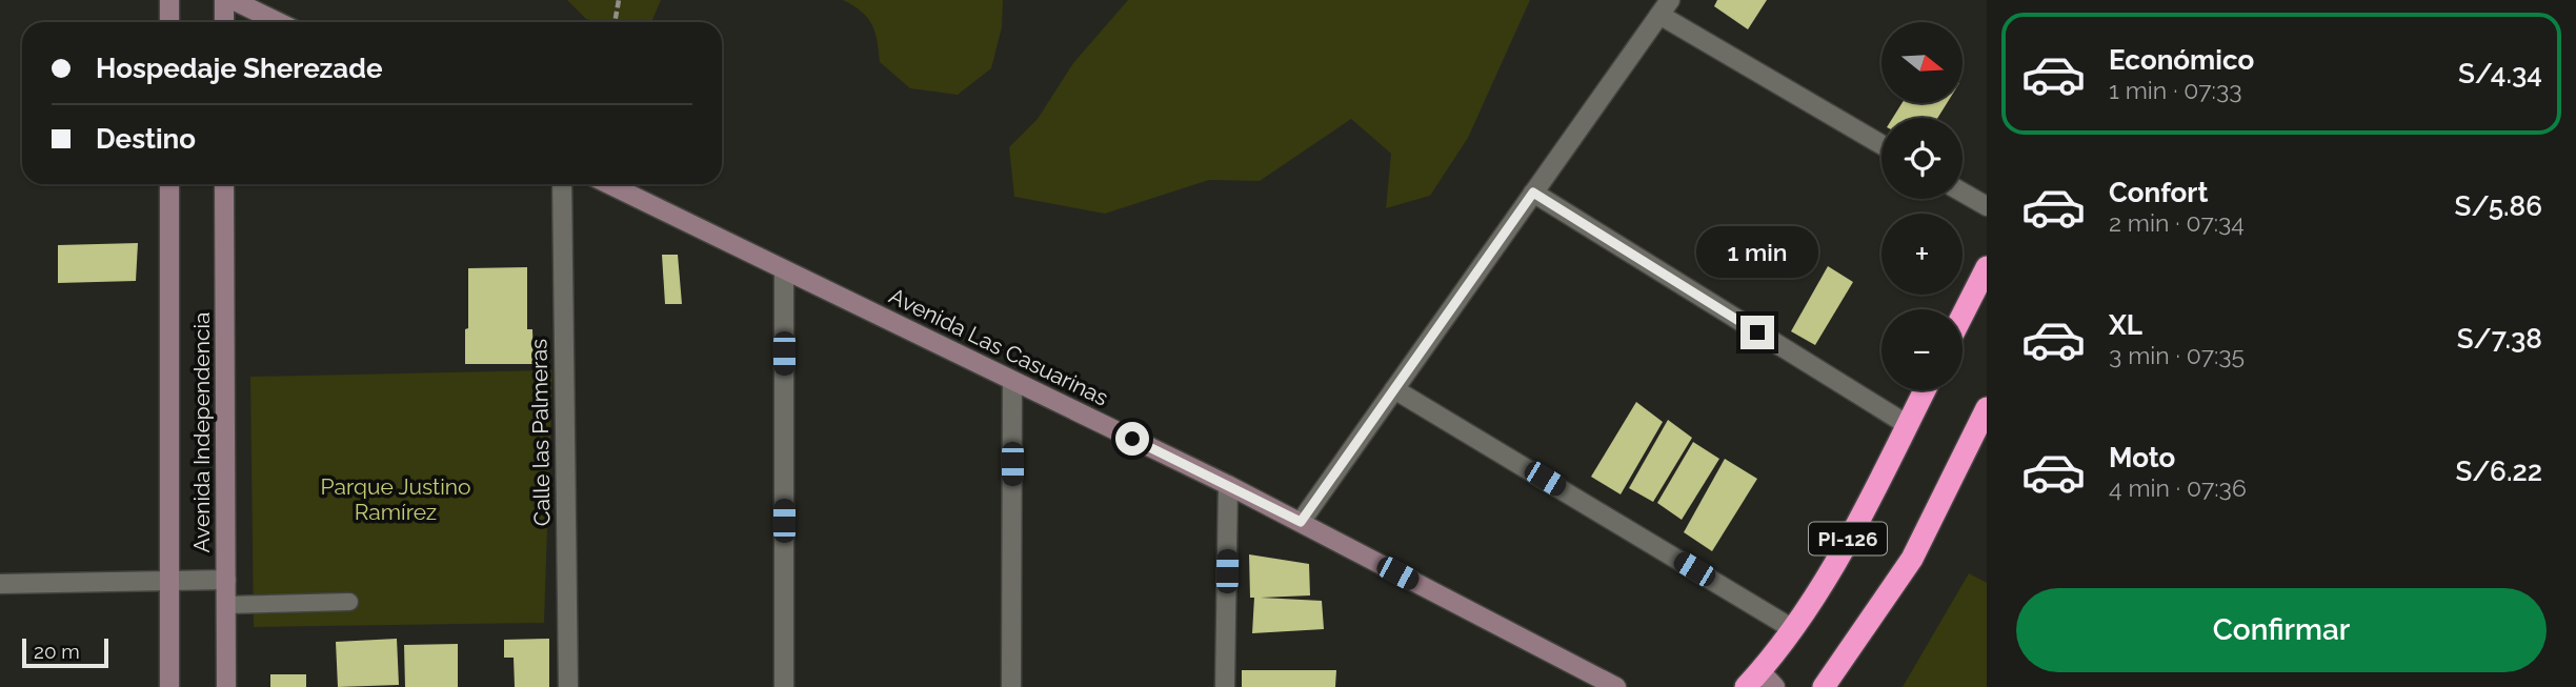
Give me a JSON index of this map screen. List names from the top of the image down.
{
  "streets": {
    "highway": ["PI-126"],
    "street": ["Avenida Las Casuarinas", "Avenida Independencia", "Calle las Palmeras"]
  },
  "parks": ["Parque Justino Ramírez"],
  "scale_bar": "20 m",
  "north": "right",
  "page": {
    "list": [
      {
        "name": "Económico",
        "note": "1 min · 07:33",
        "value": "S/4.34"
      },
      {
        "name": "Confort",
        "note": "2 min · 07:34",
        "value": "S/5.86"
      },
      {
        "name": "XL",
        "note": "3 min · 07:35",
        "value": "S/7.38"
      },
      {
        "name": "Moto",
        "note": "4 min · 07:36",
        "value": "S/6.22"
      }
    ],
    "map_buttons": ["+", "−"],
    "banner": ["Hospedaje Sherezade", "Destino"],
    "bubble": "1 min",
    "buttons": "Confirmar",
    "scale": "20 m"
  }
}
